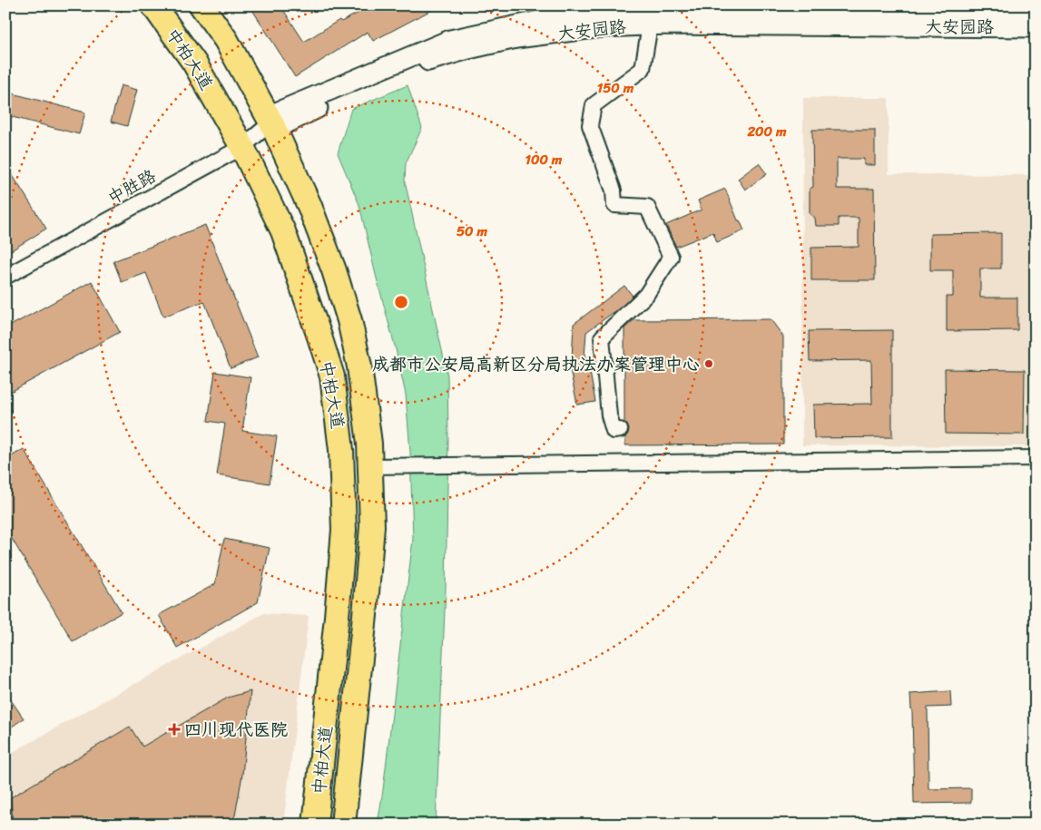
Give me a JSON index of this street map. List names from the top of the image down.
{
  "streets": {
    "main road": ["中柏大道"],
    "street": ["大安园路", "中胜路"]
  },
  "crossings": [
    ["大安园路", "中柏大道"],
    ["大安园路", "中胜路"],
    ["中柏大道", "中胜路"]
  ],
  "places": {
    "other": ["成都市公安局高新区分局执法办案管理中心"],
    "health": ["四川现代医院"]
  },
  "rings": [
    "150 m",
    "200 m",
    "100 m",
    "50 m"
  ]
}
